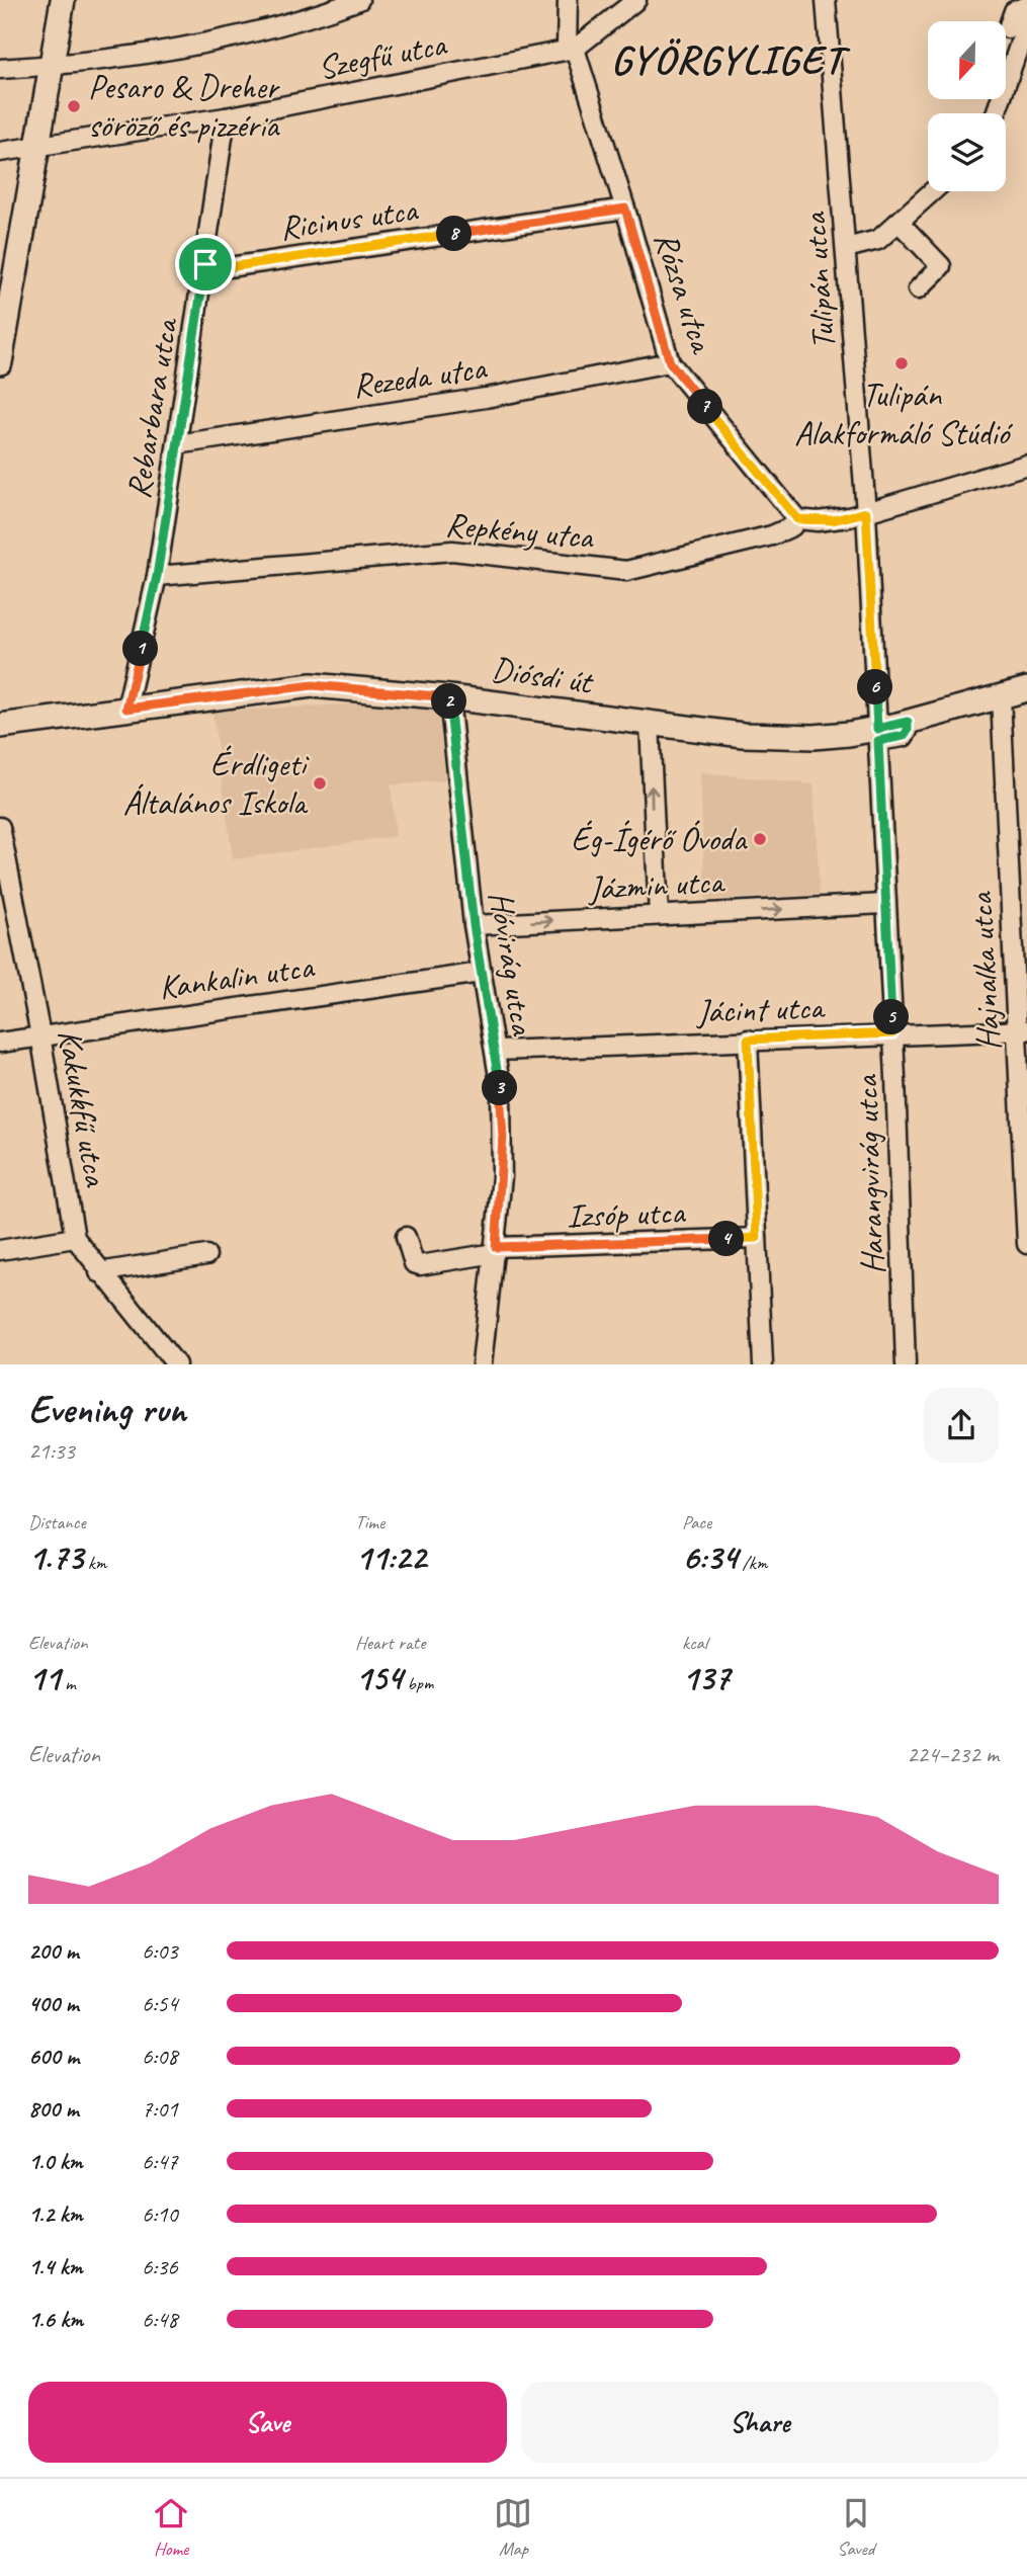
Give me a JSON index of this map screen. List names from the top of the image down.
{
  "streets": {
    "main road": ["Diósdi út"],
    "street": [
      "Szegfű utca",
      "Ricinus utca",
      "Tulipán utca",
      "Rózsa utca",
      "Rezeda utca",
      "Rebarbara utca",
      "Repkény utca",
      "Jázmin utca",
      "Hóvirág utca",
      "Hajnalka utca",
      "Kankalin utca",
      "Jácint utca",
      "Kakukkfű utca",
      "Harangvirág utca",
      "Izsóp utca"
    ]
  },
  "crossings": [
    ["Szegfű utca", "Rózsa utca"],
    ["Szegfű utca", "Rebarbara utca"],
    ["Ricinus utca", "Rózsa utca"],
    ["Ricinus utca", "Rebarbara utca"],
    ["Tulipán utca", "Diósdi út"],
    ["Tulipán utca", "Harangvirág utca"],
    ["Rózsa utca", "Rezeda utca"],
    ["Rózsa utca", "Repkény utca"],
    ["Rezeda utca", "Rebarbara utca"],
    ["Rebarbara utca", "Repkény utca"],
    ["Rebarbara utca", "Diósdi út"],
    ["Diósdi út", "Hóvirág utca"],
    ["Diósdi út", "Hajnalka utca"],
    ["Diósdi út", "Harangvirág utca"],
    ["Jázmin utca", "Hóvirág utca"],
    ["Jázmin utca", "Harangvirág utca"],
    ["Hóvirág utca", "Kankalin utca"],
    ["Hóvirág utca", "Jácint utca"],
    ["Hóvirág utca", "Izsóp utca"],
    ["Hajnalka utca", "Jácint utca"],
    ["Kankalin utca", "Kakukkfű utca"],
    ["Jácint utca", "Harangvirág utca"]
  ],
  "one_way": ["Jázmin utca"],
  "districts": ["GYÖRGYLIGET"],
  "places": [
    "Pesaro & Dreher söröző és pizzéria",
    "Tulipán Alakformáló Stúdió",
    "Érdligeti Általános Iskola",
    "Ég-Ígérő Óvoda"
  ],
  "north": "bottom",
  "page": {
    "pins": [
      "8",
      "7",
      "1",
      "6",
      "2",
      "5",
      "3",
      "4"
    ],
    "heading": ["Evening run", "21:33"],
    "stats": [
      ["Distance", "1.73 km"],
      ["Time", "11:22"],
      ["Pace", "6:34 /km"],
      ["Elevation", "11 m"],
      ["Heart rate", "154 bpm"],
      ["kcal", "137"]
    ],
    "chart": ["Elevation", "224–232 m"],
    "list": [
      {
        "name": "200 m",
        "note": "6:03"
      },
      {
        "name": "400 m",
        "note": "6:54"
      },
      {
        "name": "600 m",
        "note": "6:08"
      },
      {
        "name": "800 m",
        "note": "7:01"
      },
      {
        "name": "1.0 km",
        "note": "6:47"
      },
      {
        "name": "1.2 km",
        "note": "6:10"
      },
      {
        "name": "1.4 km",
        "note": "6:36"
      },
      {
        "name": "1.6 km",
        "note": "6:48"
      }
    ],
    "buttons": ["Save", "Share"],
    "tabs": ["Home", "Map", "Saved"]
  }
}
